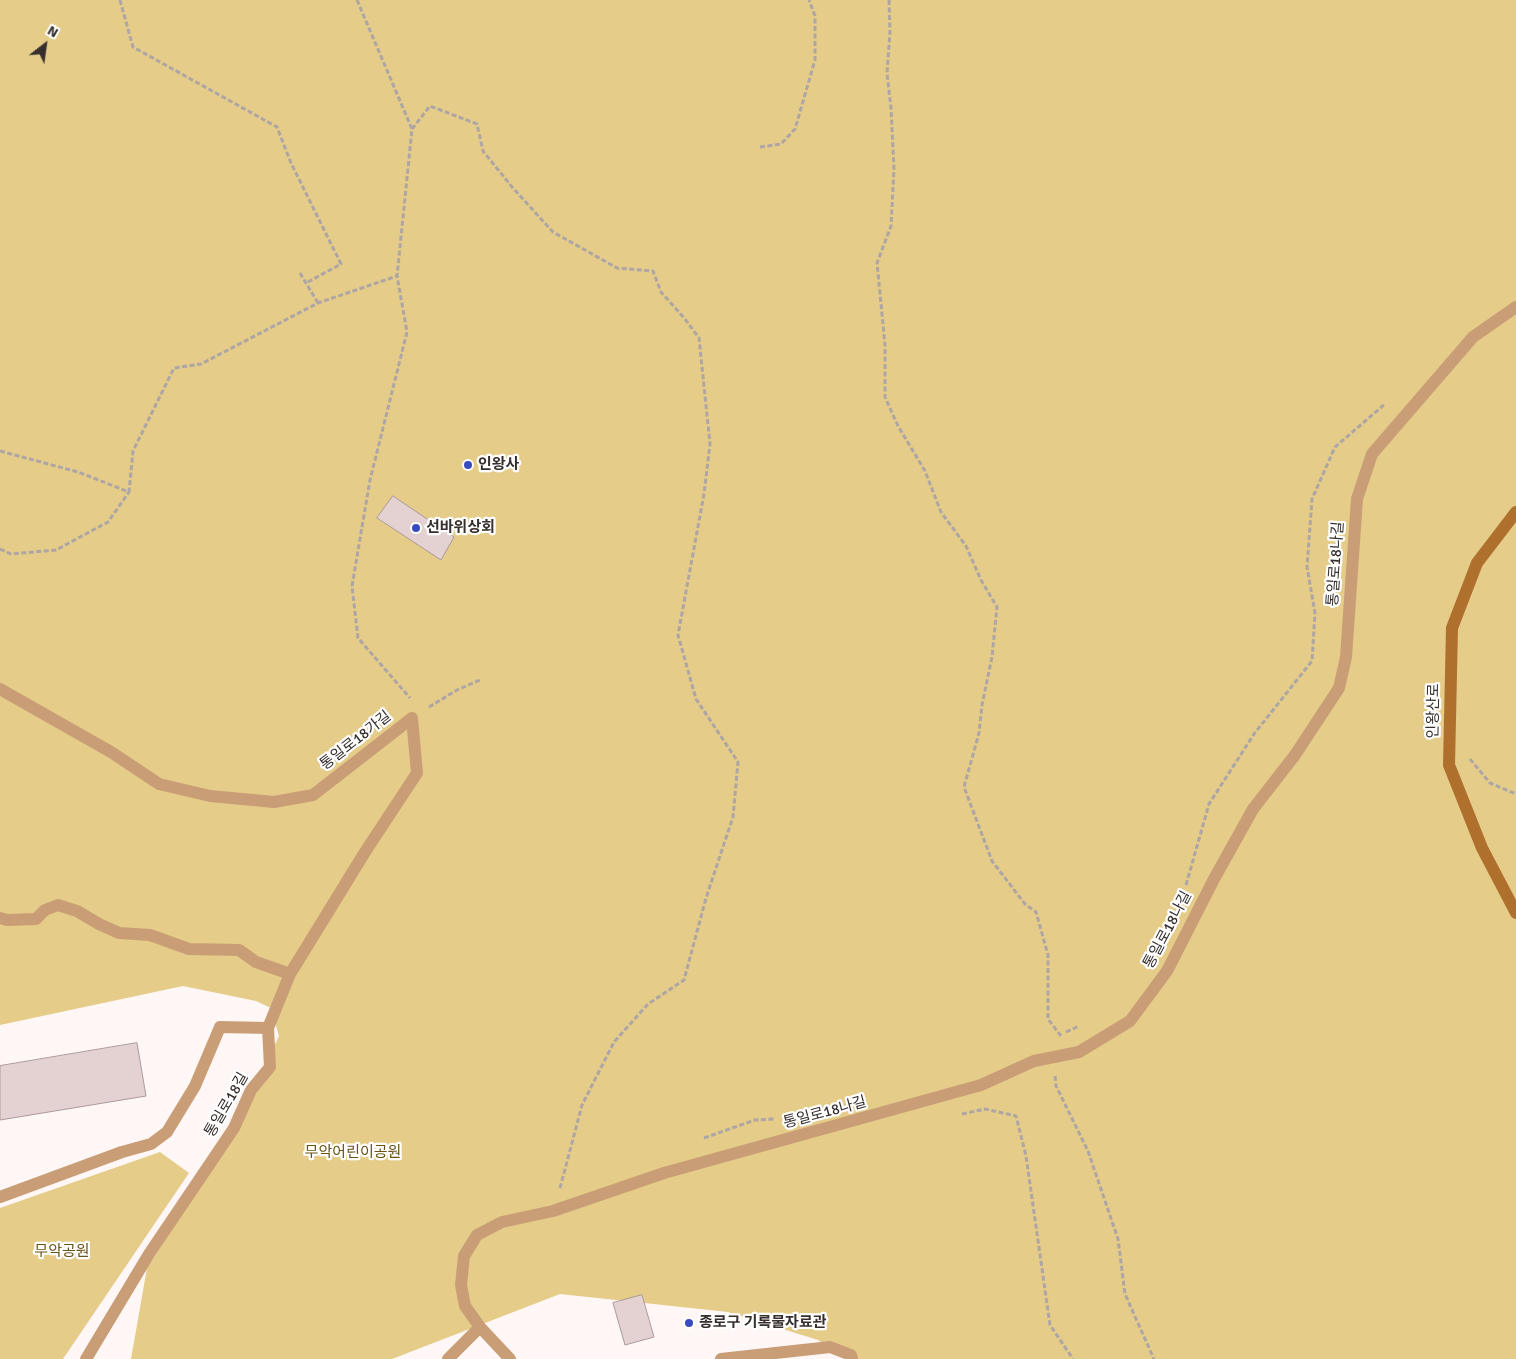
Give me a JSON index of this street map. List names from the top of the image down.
{
  "streets": {
    "street": [
      "통일로18나길",
      "인왕산로",
      "통일로18가길",
      "통일로18길"
    ]
  },
  "crossings": [
    ["통일로18가길", "통일로18길"]
  ],
  "parks": ["무악어린이공원", "무악공원"],
  "places": ["인왕사", "선바위상회", "종로구 기록물자료관"],
  "north": "top right"
}
